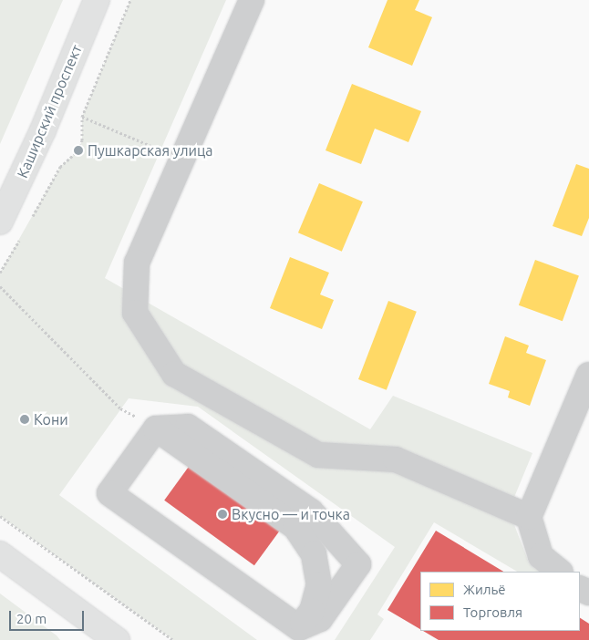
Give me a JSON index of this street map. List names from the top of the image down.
{
  "streets": {
    "main road": ["Каширский проспект"]
  },
  "places": ["Пушкарская улица", "Кони", "Вкусно — и точка"],
  "legend": ["Жильё", "Торговля"],
  "scale_bar": "20 m"
}
